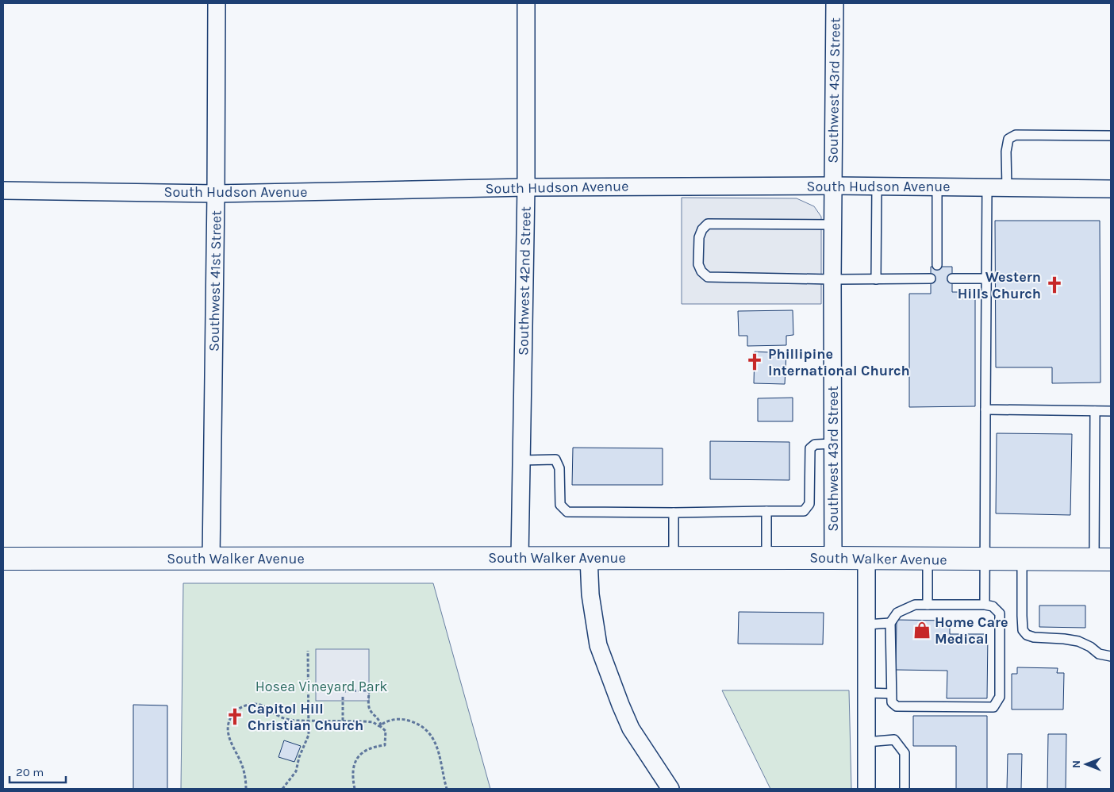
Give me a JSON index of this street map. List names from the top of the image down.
{
  "streets": {
    "main road": ["South Walker Avenue"],
    "street": [
      "Southwest 43rd Street",
      "South Hudson Avenue",
      "Southwest 41st Street",
      "Southwest 42nd Street"
    ]
  },
  "crossings": [
    ["Southwest 43rd Street", "South Hudson Avenue"],
    ["Southwest 43rd Street", "South Walker Avenue"],
    ["South Hudson Avenue", "Southwest 41st Street"],
    ["South Hudson Avenue", "Southwest 42nd Street"],
    ["Southwest 41st Street", "South Walker Avenue"],
    ["Southwest 42nd Street", "South Walker Avenue"]
  ],
  "parks": ["Hosea Vineyard Park"],
  "places": {
    "church": ["Western Hills Church", "Phillipine International Church", "Capitol Hill Christian Church"],
    "shop": ["Home Care Medical"]
  },
  "scale_bar": "20 m",
  "north": "left"
}
